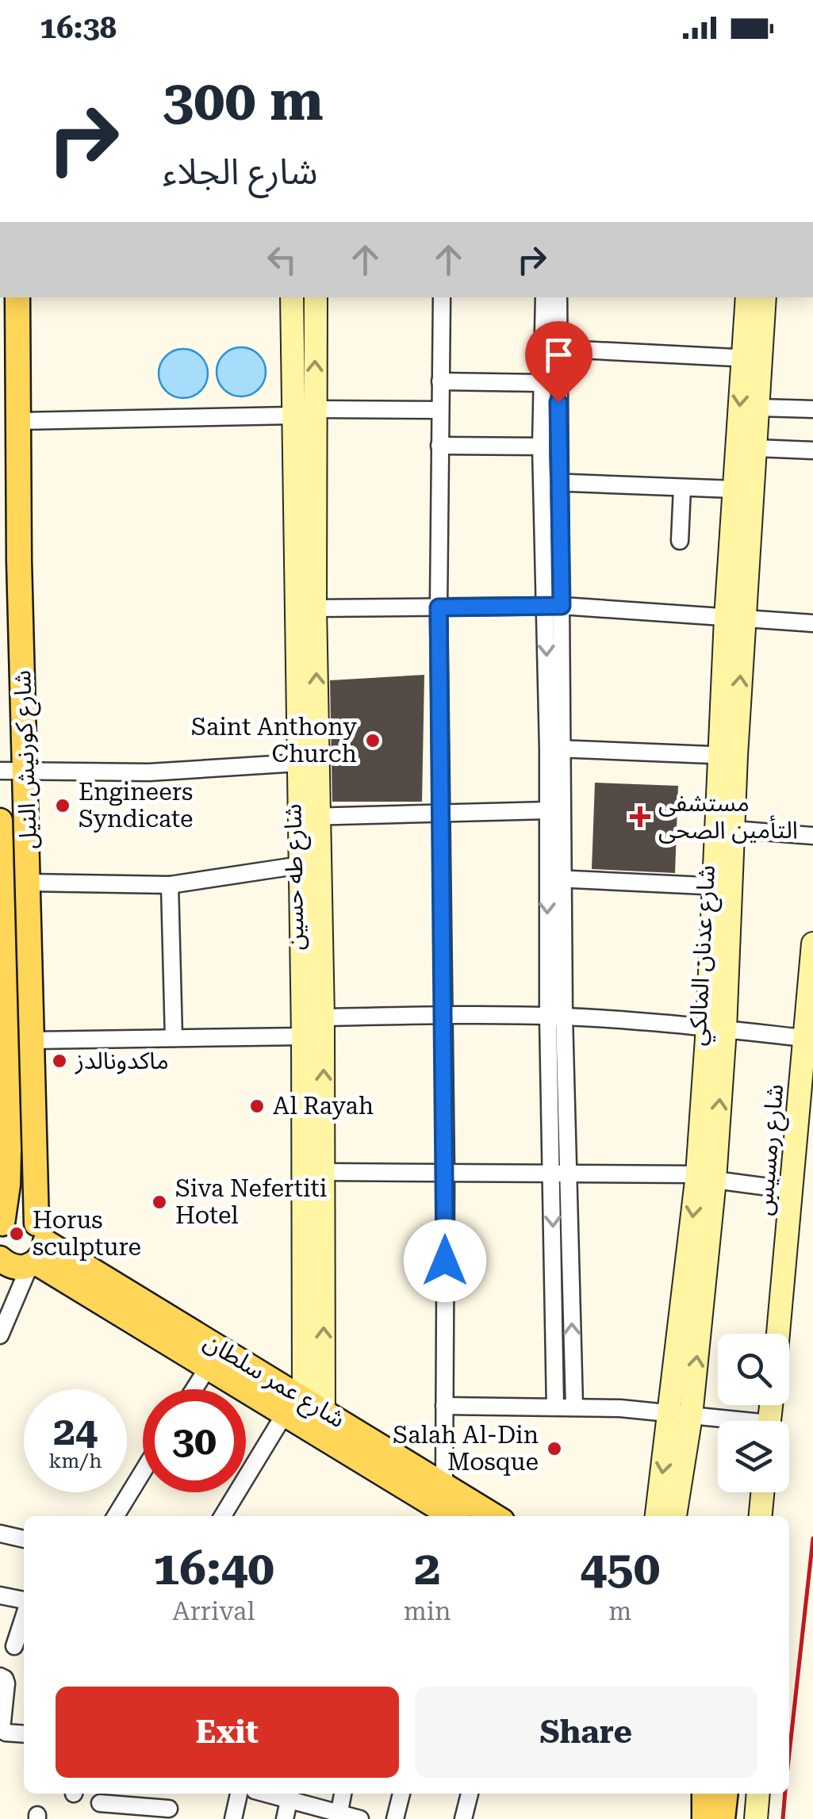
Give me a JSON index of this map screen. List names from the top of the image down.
{
  "streets": {
    "main road": [
      "شارع كورنيش النيل",
      "شارع طه حسين",
      "شارع عدنان المالكي",
      "شارع رمسيس",
      "شارع عمر سلطان"
    ]
  },
  "crossings": [
    ["شارع كورنيش النيل", "شارع عمر سلطان"],
    ["شارع طه حسين", "شارع عمر سلطان"]
  ],
  "places": {
    "other": [
      "Saint Anthony Church",
      "Engineers Syndicate",
      "ماكدونالدز",
      "Al Rayah",
      "Siva Nefertiti Hotel",
      "Horus sculpture",
      "Salah Al-Din Mosque"
    ],
    "health": ["مستشفى التأمين الصحى"]
  },
  "page": {
    "status": "16:38",
    "turn": ["300 m", "شارع الجلاء"],
    "speed": "24 km/h",
    "limit": "30",
    "eta": [
      "16:40",
      "Arrival",
      "2",
      "min",
      "450",
      "m"
    ],
    "buttons": ["Exit", "Share"]
  }
}
